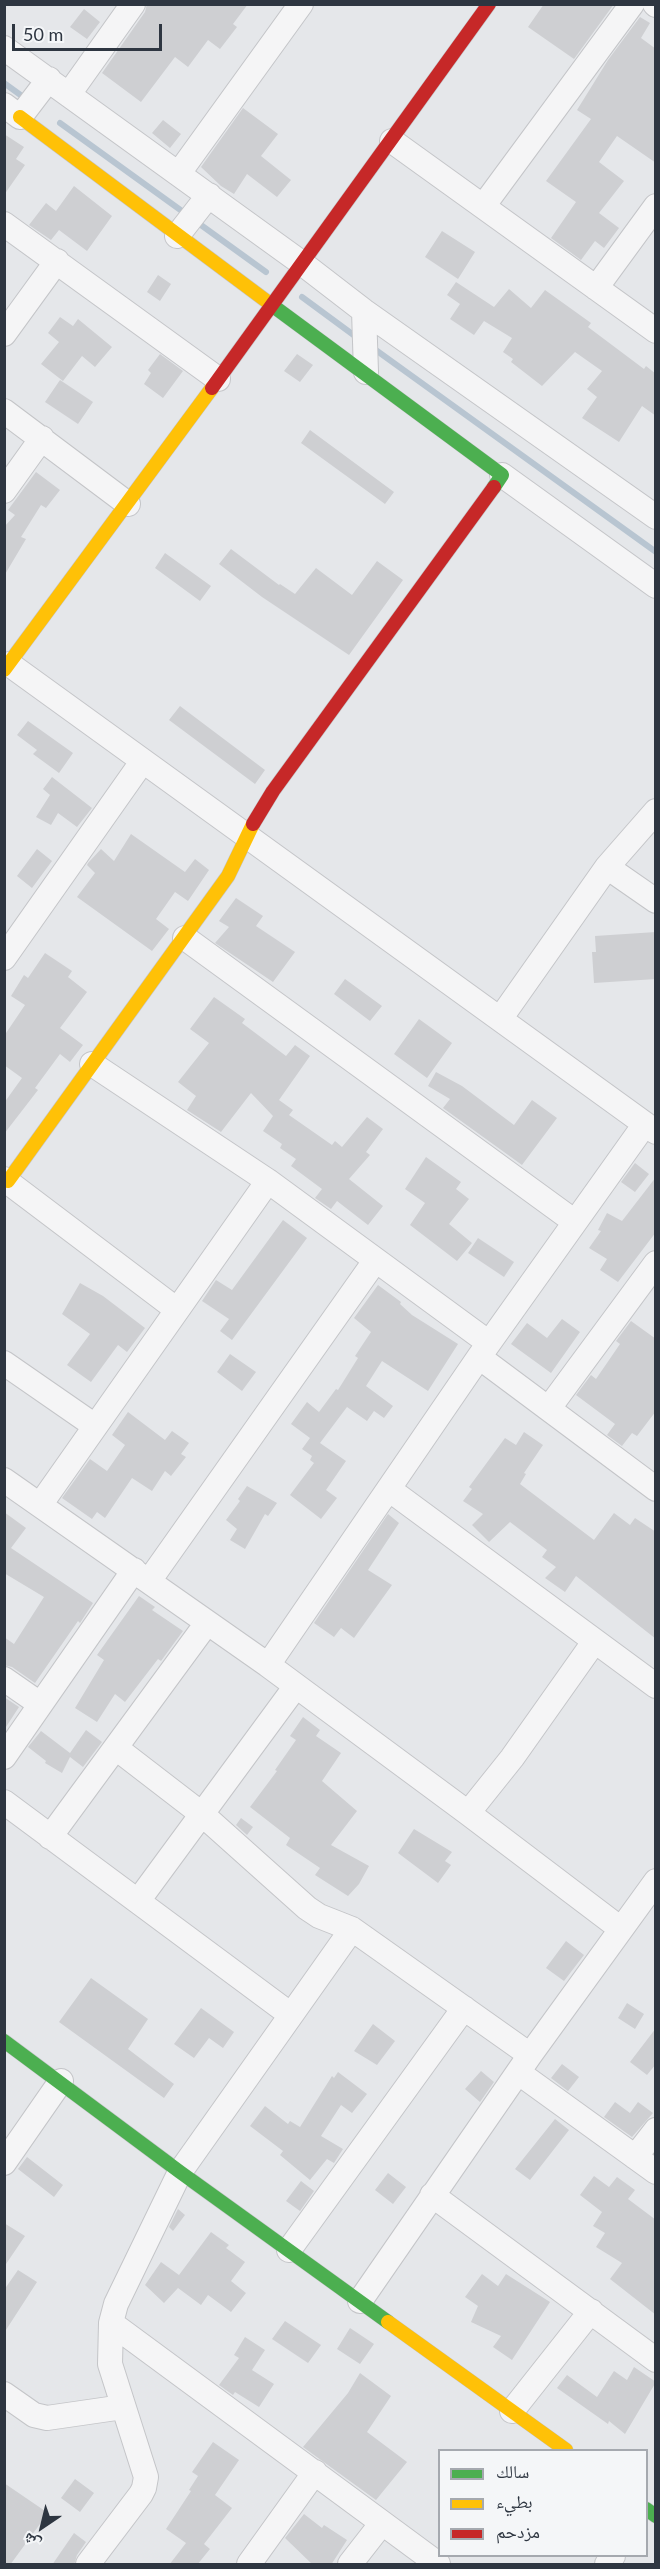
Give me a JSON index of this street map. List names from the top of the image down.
{
  "legend": ["سالك", "بطيء", "مزدحم"],
  "scale_bar": "50 m",
  "north": "bottom left"
}
